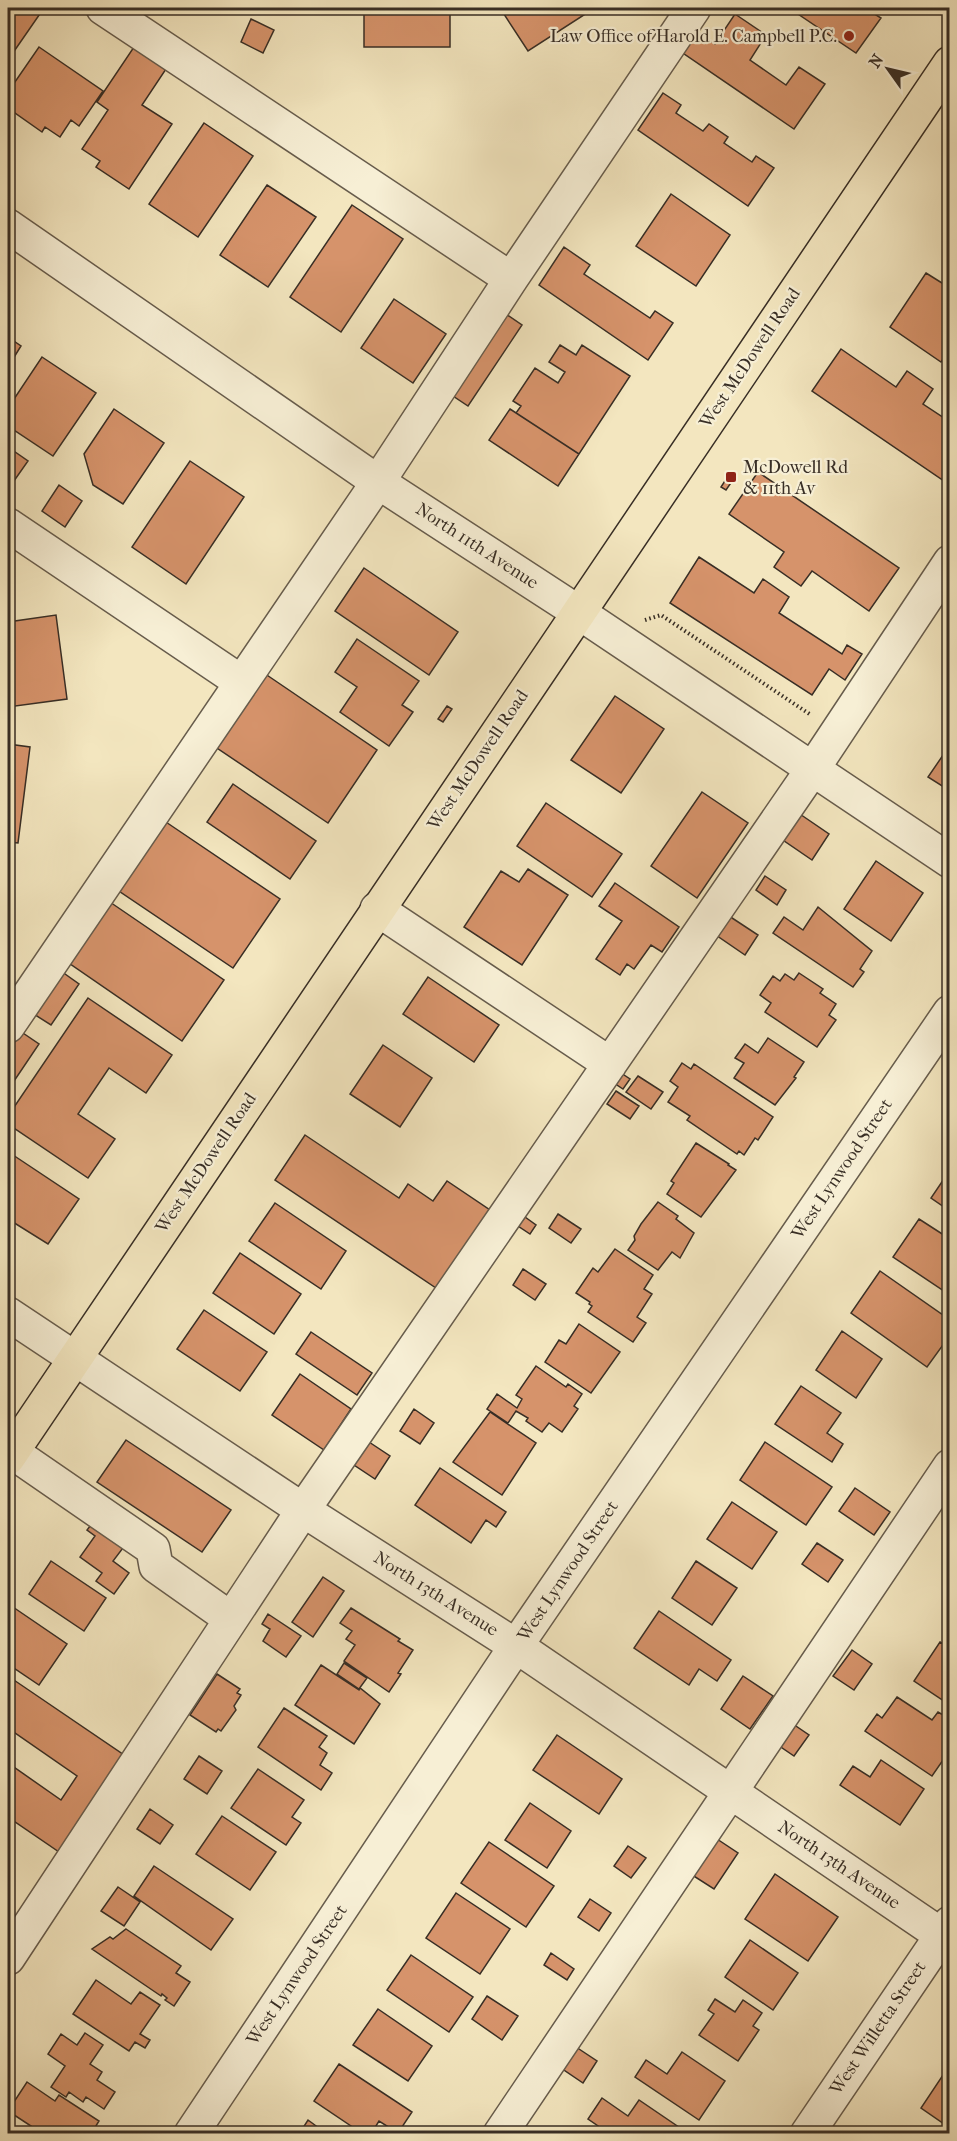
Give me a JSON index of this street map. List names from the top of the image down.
{
  "streets": {
    "main road": ["West McDowell Road"],
    "street": [
      "North 11th Avenue",
      "West Lynwood Street",
      "North 13th Avenue",
      "West Willetta Street"
    ]
  },
  "crossings": [
    ["West McDowell Road", "North 11th Avenue"],
    ["West McDowell Road", "North 13th Avenue"],
    ["West Lynwood Street", "North 13th Avenue"],
    ["North 13th Avenue", "West Willetta Street"]
  ],
  "places": {
    "other": ["Law Office of Harold E. Campbell P.C."],
    "transit": ["McDowell Rd & 11th Av"]
  },
  "north": "top left"
}
